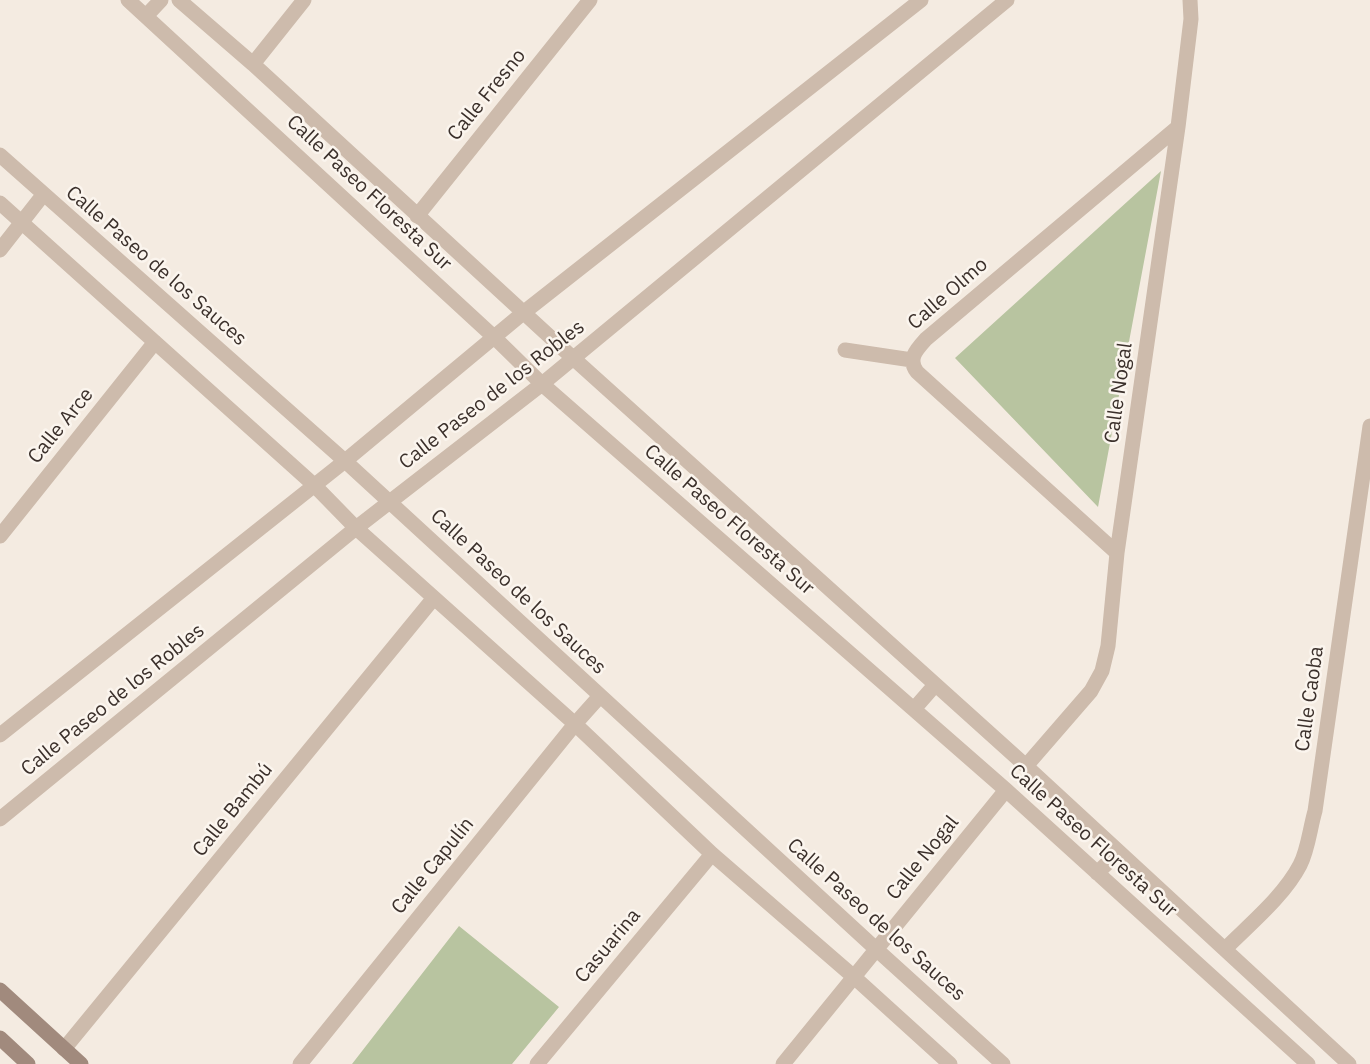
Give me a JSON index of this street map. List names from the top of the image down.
{
  "streets": {
    "street": [
      "Calle Fresno",
      "Calle Paseo Floresta Sur",
      "Calle Paseo de los Sauces",
      "Calle Olmo",
      "Calle Nogal",
      "Calle Paseo de los Robles",
      "Calle Arce",
      "Calle Caoba",
      "Calle Bambú",
      "Calle Capulín",
      "Casuarina"
    ]
  },
  "crossings": [
    ["Calle Fresno", "Calle Paseo Floresta Sur"],
    ["Calle Paseo Floresta Sur", "Calle Nogal"],
    ["Calle Paseo Floresta Sur", "Calle Paseo de los Robles"],
    ["Calle Paseo Floresta Sur", "Calle Caoba"],
    ["Calle Paseo de los Sauces", "Calle Nogal"],
    ["Calle Paseo de los Sauces", "Calle Paseo de los Robles"],
    ["Calle Paseo de los Sauces", "Calle Capulín"],
    ["Calle Olmo", "Calle Nogal"]
  ]
}
